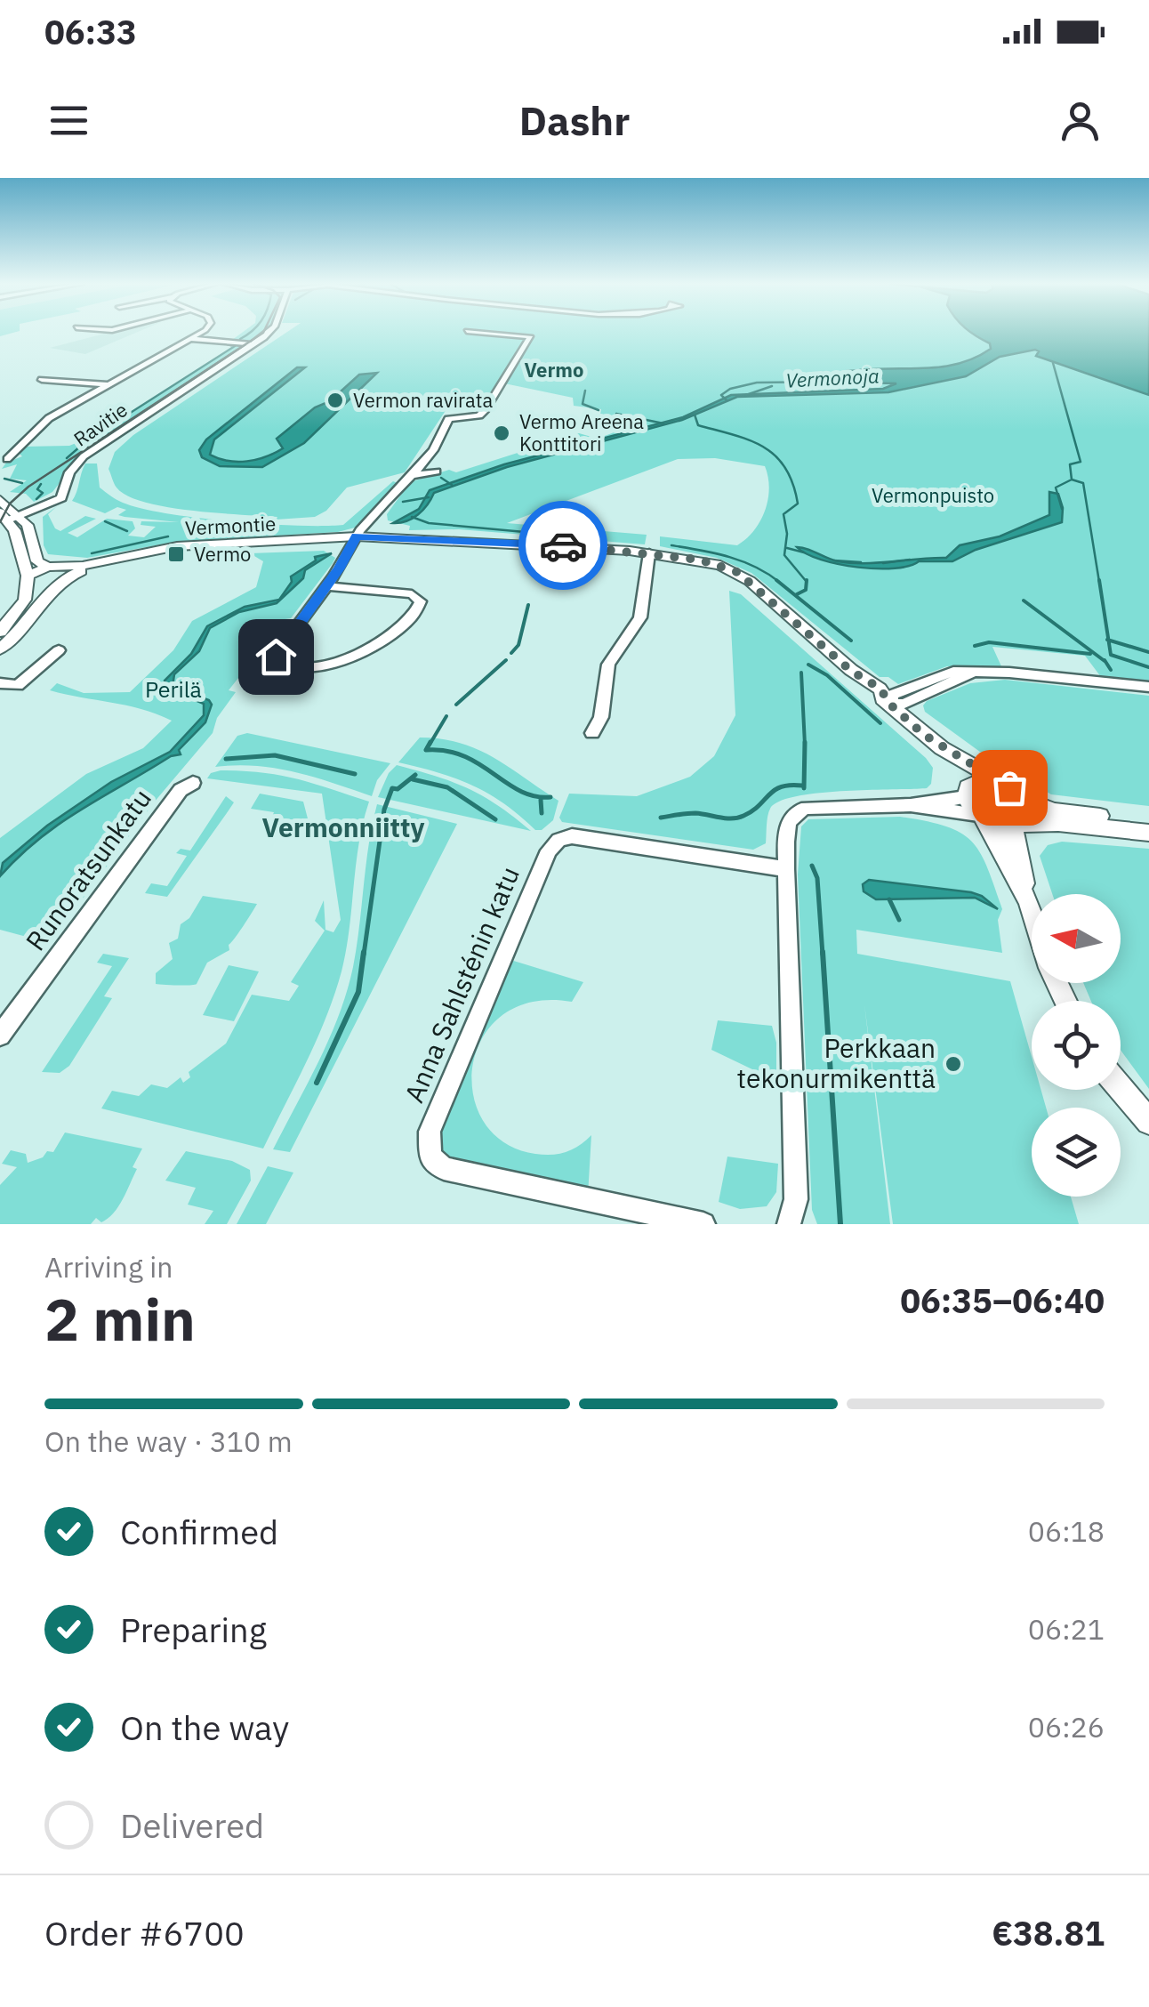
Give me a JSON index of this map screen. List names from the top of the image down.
{
  "streets": {
    "main road": ["Vermontie"],
    "street": ["Ravitie", "Runoratsunkatu", "Anna Sahlsténin katu"]
  },
  "districts": ["Vermo", "Vermonniitty"],
  "water": ["Vermonoja"],
  "parks": ["Vermonpuisto", "Perilä"],
  "places": {
    "other": ["Vermon ravirata", "Vermo Areena Konttitori", "Perkkaan tekonurmikenttä"],
    "transit": ["Vermo"]
  },
  "north": "left",
  "page": {
    "status": "06:33",
    "header": "Dashr",
    "heading": ["2 min", "Arriving in", "06:35–06:40"],
    "panel": ["Order #6700", "€38.81"],
    "bar": "On the way · 310 m",
    "list": [
      ["Confirmed", "06:18"],
      ["Preparing", "06:21"],
      ["On the way", "06:26"],
      "Delivered"
    ]
  }
}
